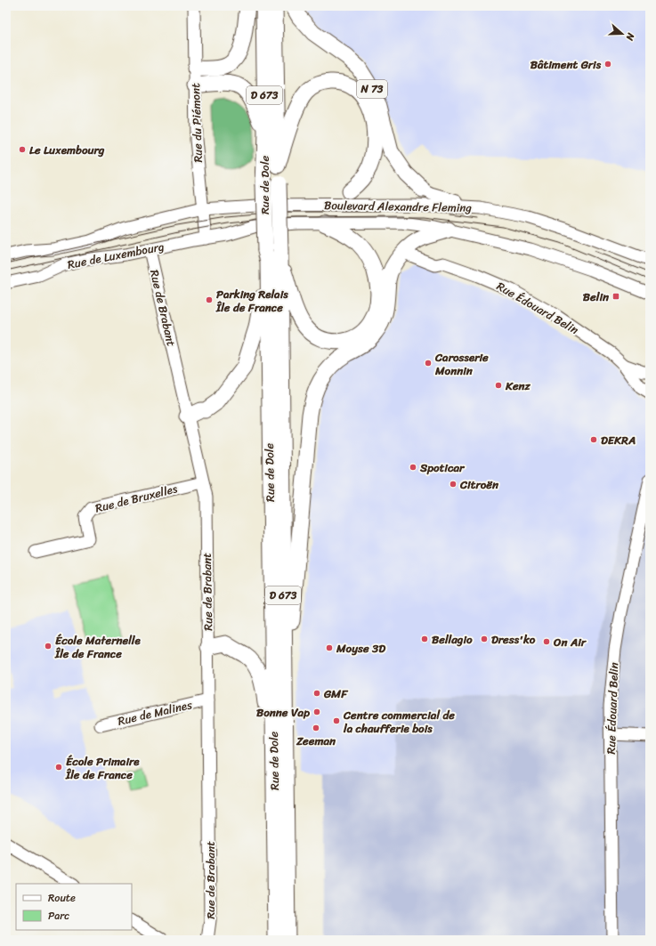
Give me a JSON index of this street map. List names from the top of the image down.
{
  "streets": {
    "main road": ["N 73", "D 673", "Rue de Dole"],
    "street": [
      "Rue du Piémont",
      "Boulevard Alexandre Fleming",
      "Rue de Luxembourg",
      "Rue de Brabant",
      "Rue Édouard Belin",
      "Rue de Bruxelles",
      "Rue de Malines"
    ]
  },
  "crossings": [
    ["N 73", "Boulevard Alexandre Fleming"],
    ["Rue du Piémont", "Boulevard Alexandre Fleming"],
    ["Rue du Piémont", "Rue de Luxembourg"],
    ["Boulevard Alexandre Fleming", "Rue de Luxembourg"],
    ["Rue de Luxembourg", "Rue de Brabant"],
    ["Rue de Brabant", "Rue de Bruxelles"],
    ["Rue de Brabant", "Rue de Malines"]
  ],
  "places": {
    "other": [
      "Bâtiment Gris",
      "Le Luxembourg",
      "Parking Relais Île de France",
      "Carosserie Monnin",
      "Kenz",
      "DEKRA",
      "Spoticar",
      "Citroën",
      "Bellagio",
      "Dress'ko",
      "On Air",
      "École Maternelle Île de France",
      "Moyse 3D",
      "GMF",
      "Bonne Vap",
      "Centre commercial de la chaufferie bois",
      "Zeeman",
      "École Primaire Île de France"
    ],
    "transit": ["Belin"]
  },
  "legend": ["Route", "Parc"],
  "north": "right"
}
